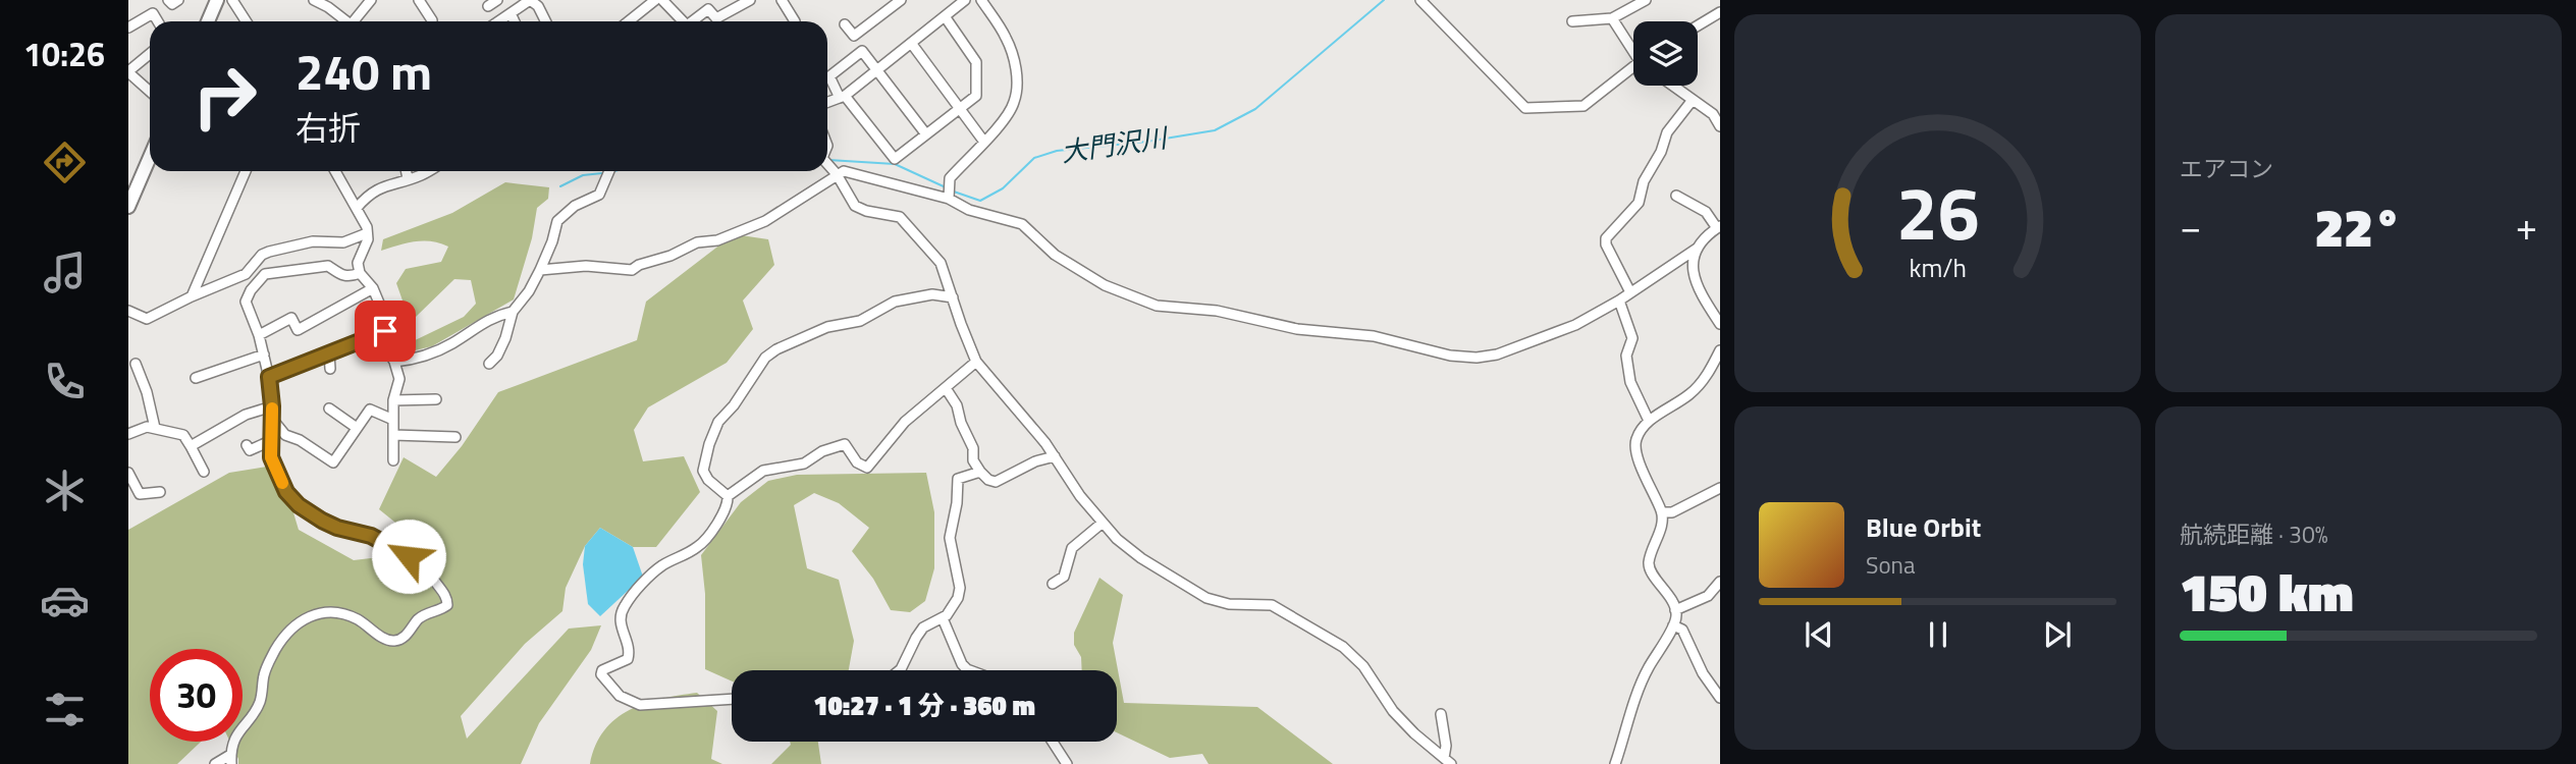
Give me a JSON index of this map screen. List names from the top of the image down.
{
  "water": ["大門沢川"],
  "page": {
    "tabs": "10:26",
    "tile": [
      "エアコン",
      ["航続距離 · 30%", "150 km"]
    ],
    "turn": ["240 m", "右折"],
    "heat": ["−", "22°", "+"],
    "song": ["Blue Orbit", "Sona"],
    "limit": "30",
    "trip": "10:27 · 1 分 · 360 m",
    "gauge": ["26", "km/h"]
  }
}
